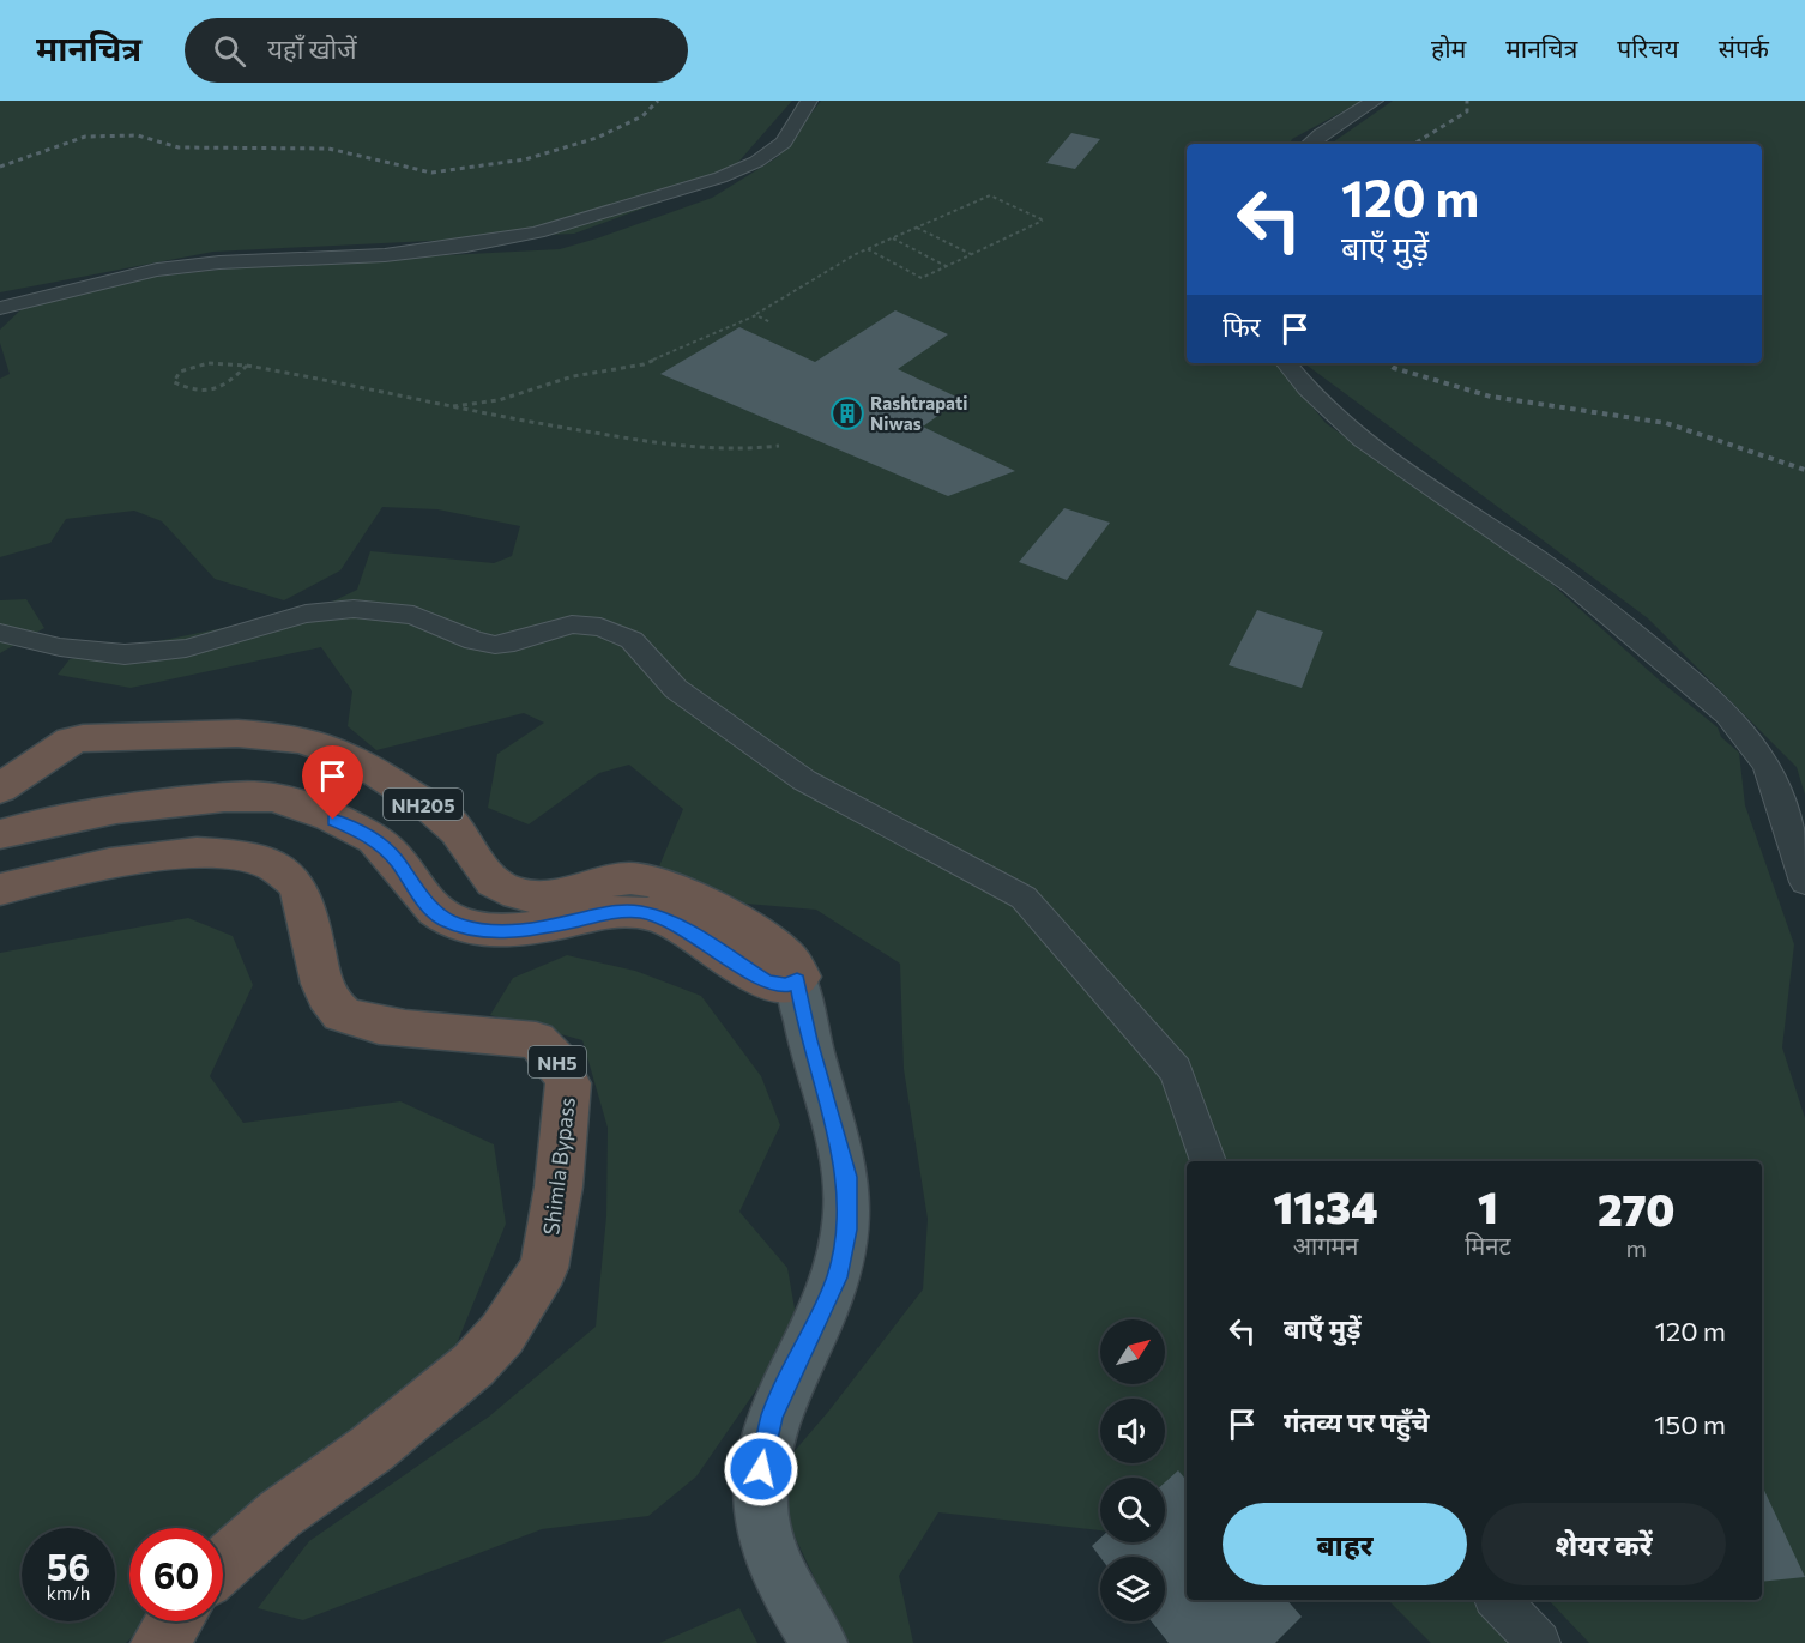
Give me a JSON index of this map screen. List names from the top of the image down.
{
  "streets": {
    "highway": ["NH205", "NH5", "Shimla Bypass"]
  },
  "places": {
    "building": ["Rashtrapati Niwas"]
  },
  "north": "top right",
  "page": {
    "header": "मानचित्र",
    "search": "यहाँ खोजें",
    "nav": [
      "होम",
      "मानचित्र",
      "परिचय",
      "संपर्क"
    ],
    "turn": ["120 m", "बाएँ मुड़ें"],
    "then": "फिर",
    "eta": [
      "11:34",
      "आगमन",
      "1",
      "मिनट",
      "270",
      "m"
    ],
    "list": [
      {
        "name": "बाएँ मुड़ें",
        "value": "120 m"
      },
      {
        "name": "गंतव्य पर पहुँचे",
        "value": "150 m"
      }
    ],
    "buttons": ["बाहर", "शेयर करें"],
    "speed": "56 km/h",
    "limit": "60"
  }
}
